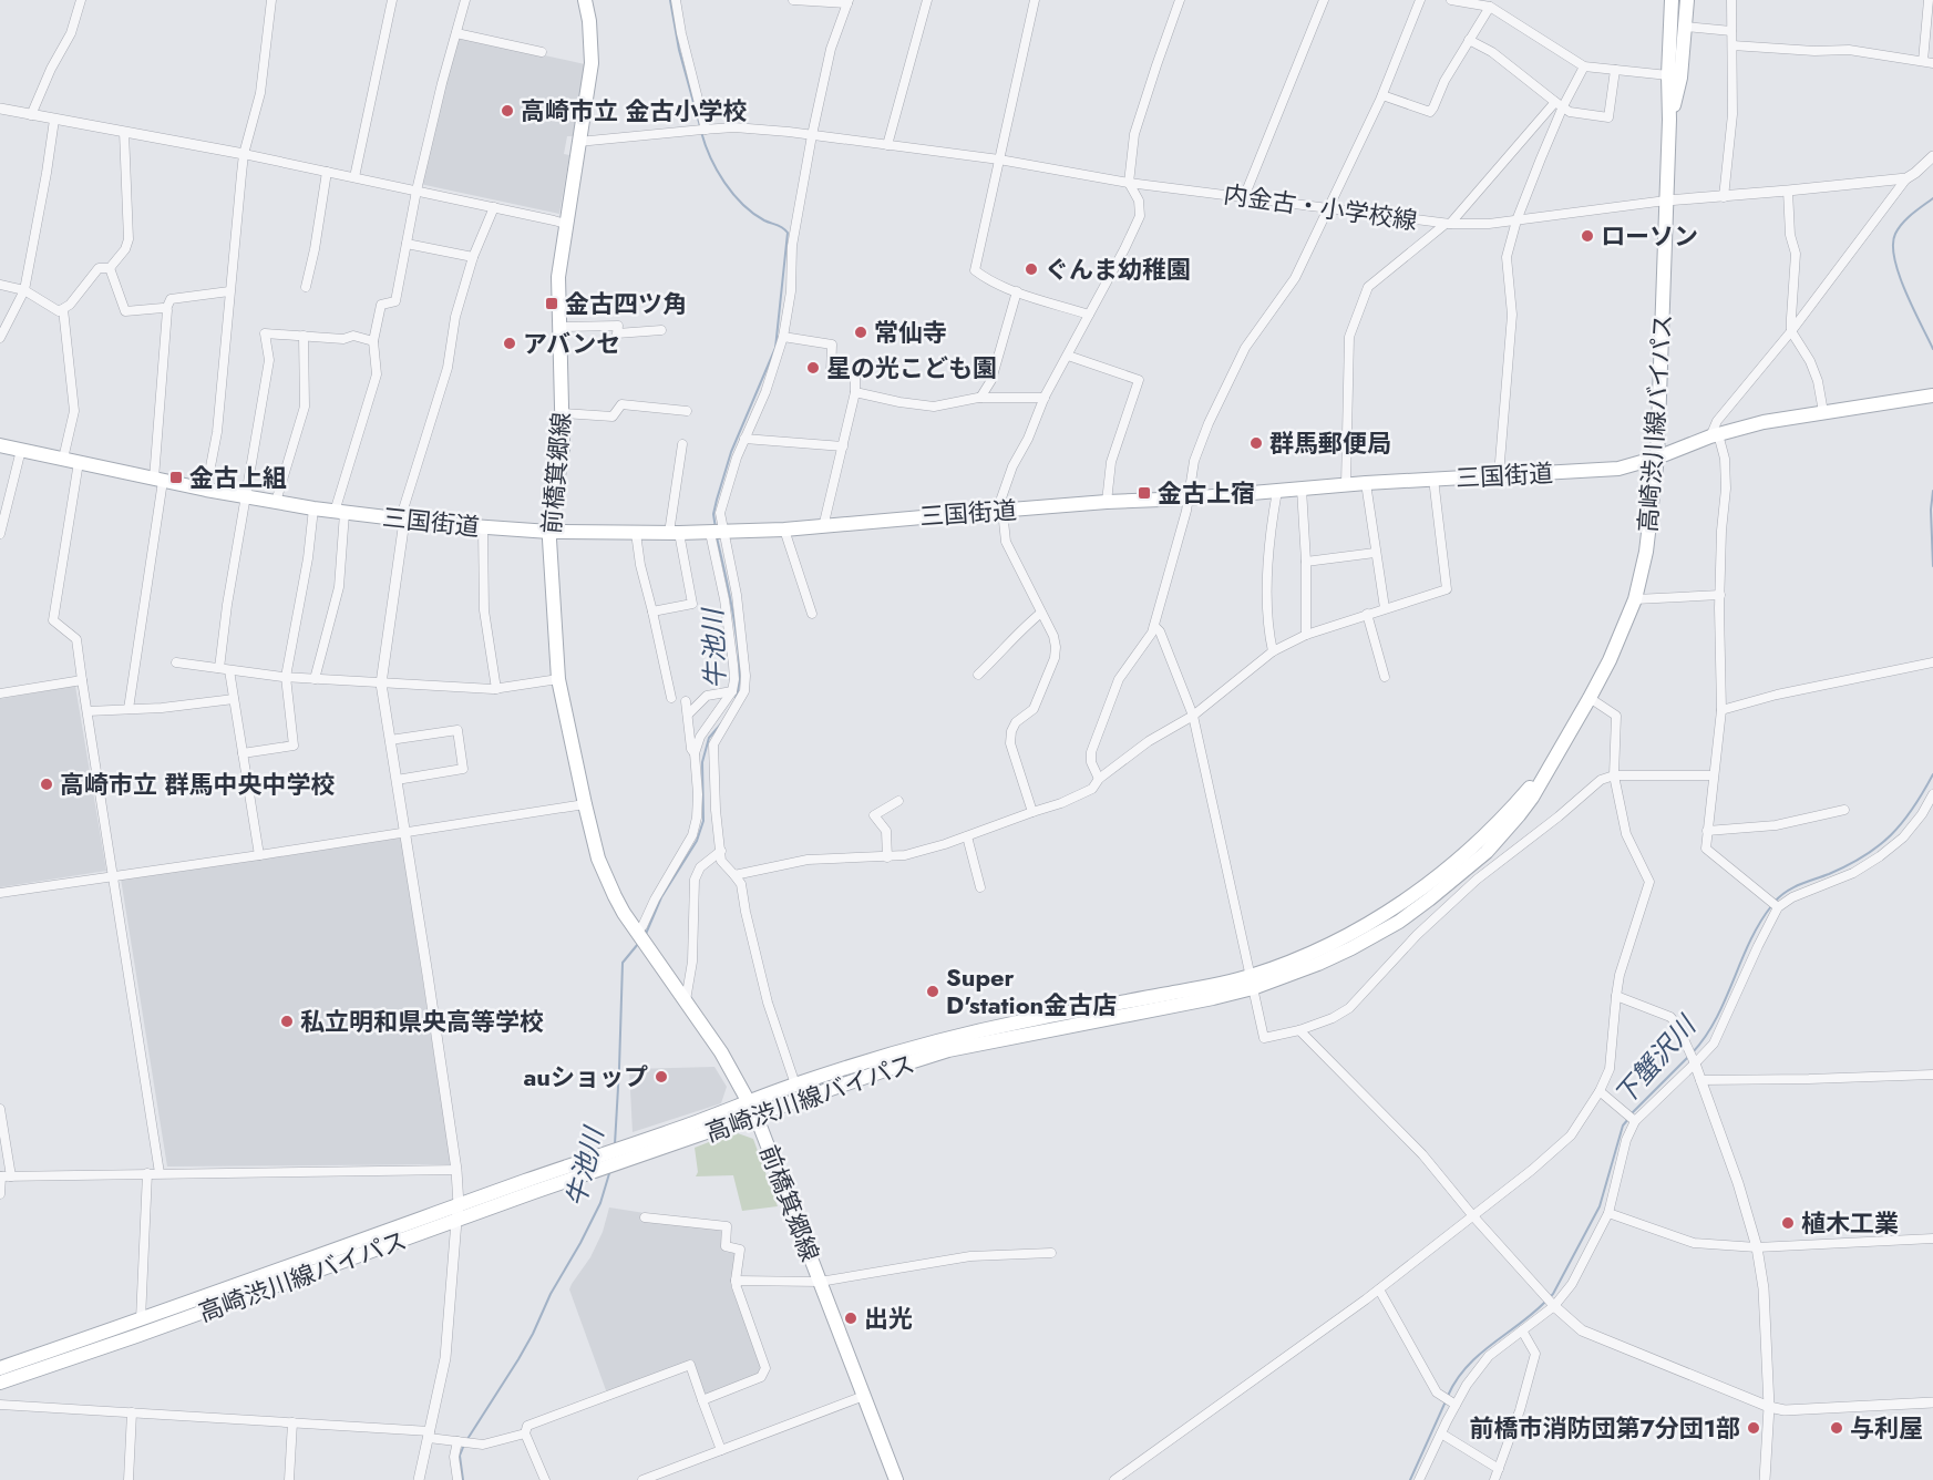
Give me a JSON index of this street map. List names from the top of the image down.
{
  "streets": {
    "main road": ["高崎渋川線バイパス", "前橋箕郷線", "三国街道"],
    "street": ["内金古・小学校線"]
  },
  "crossings": [
    ["内金古・小学校線", "高崎渋川線バイパス"],
    ["内金古・小学校線", "前橋箕郷線"],
    ["高崎渋川線バイパス", "前橋箕郷線"],
    ["高崎渋川線バイパス", "三国街道"],
    ["前橋箕郷線", "三国街道"]
  ],
  "water": ["牛池川", "下蟹沢川"],
  "places": {
    "other": [
      "高崎市立 金古小学校",
      "ローソン",
      "ぐんま幼稚園",
      "常仙寺",
      "アバンセ",
      "星の光こども園",
      "群馬郵便局",
      "高崎市立 群馬中央中学校",
      "Super D'station金古店",
      "私立明和県央高等学校",
      "auショップ",
      "植木工業",
      "出光",
      "前橋市消防団第7分団1部",
      "与利屋"
    ],
    "transit": ["金古四ツ角", "金古上組", "金古上宿"]
  }
}
